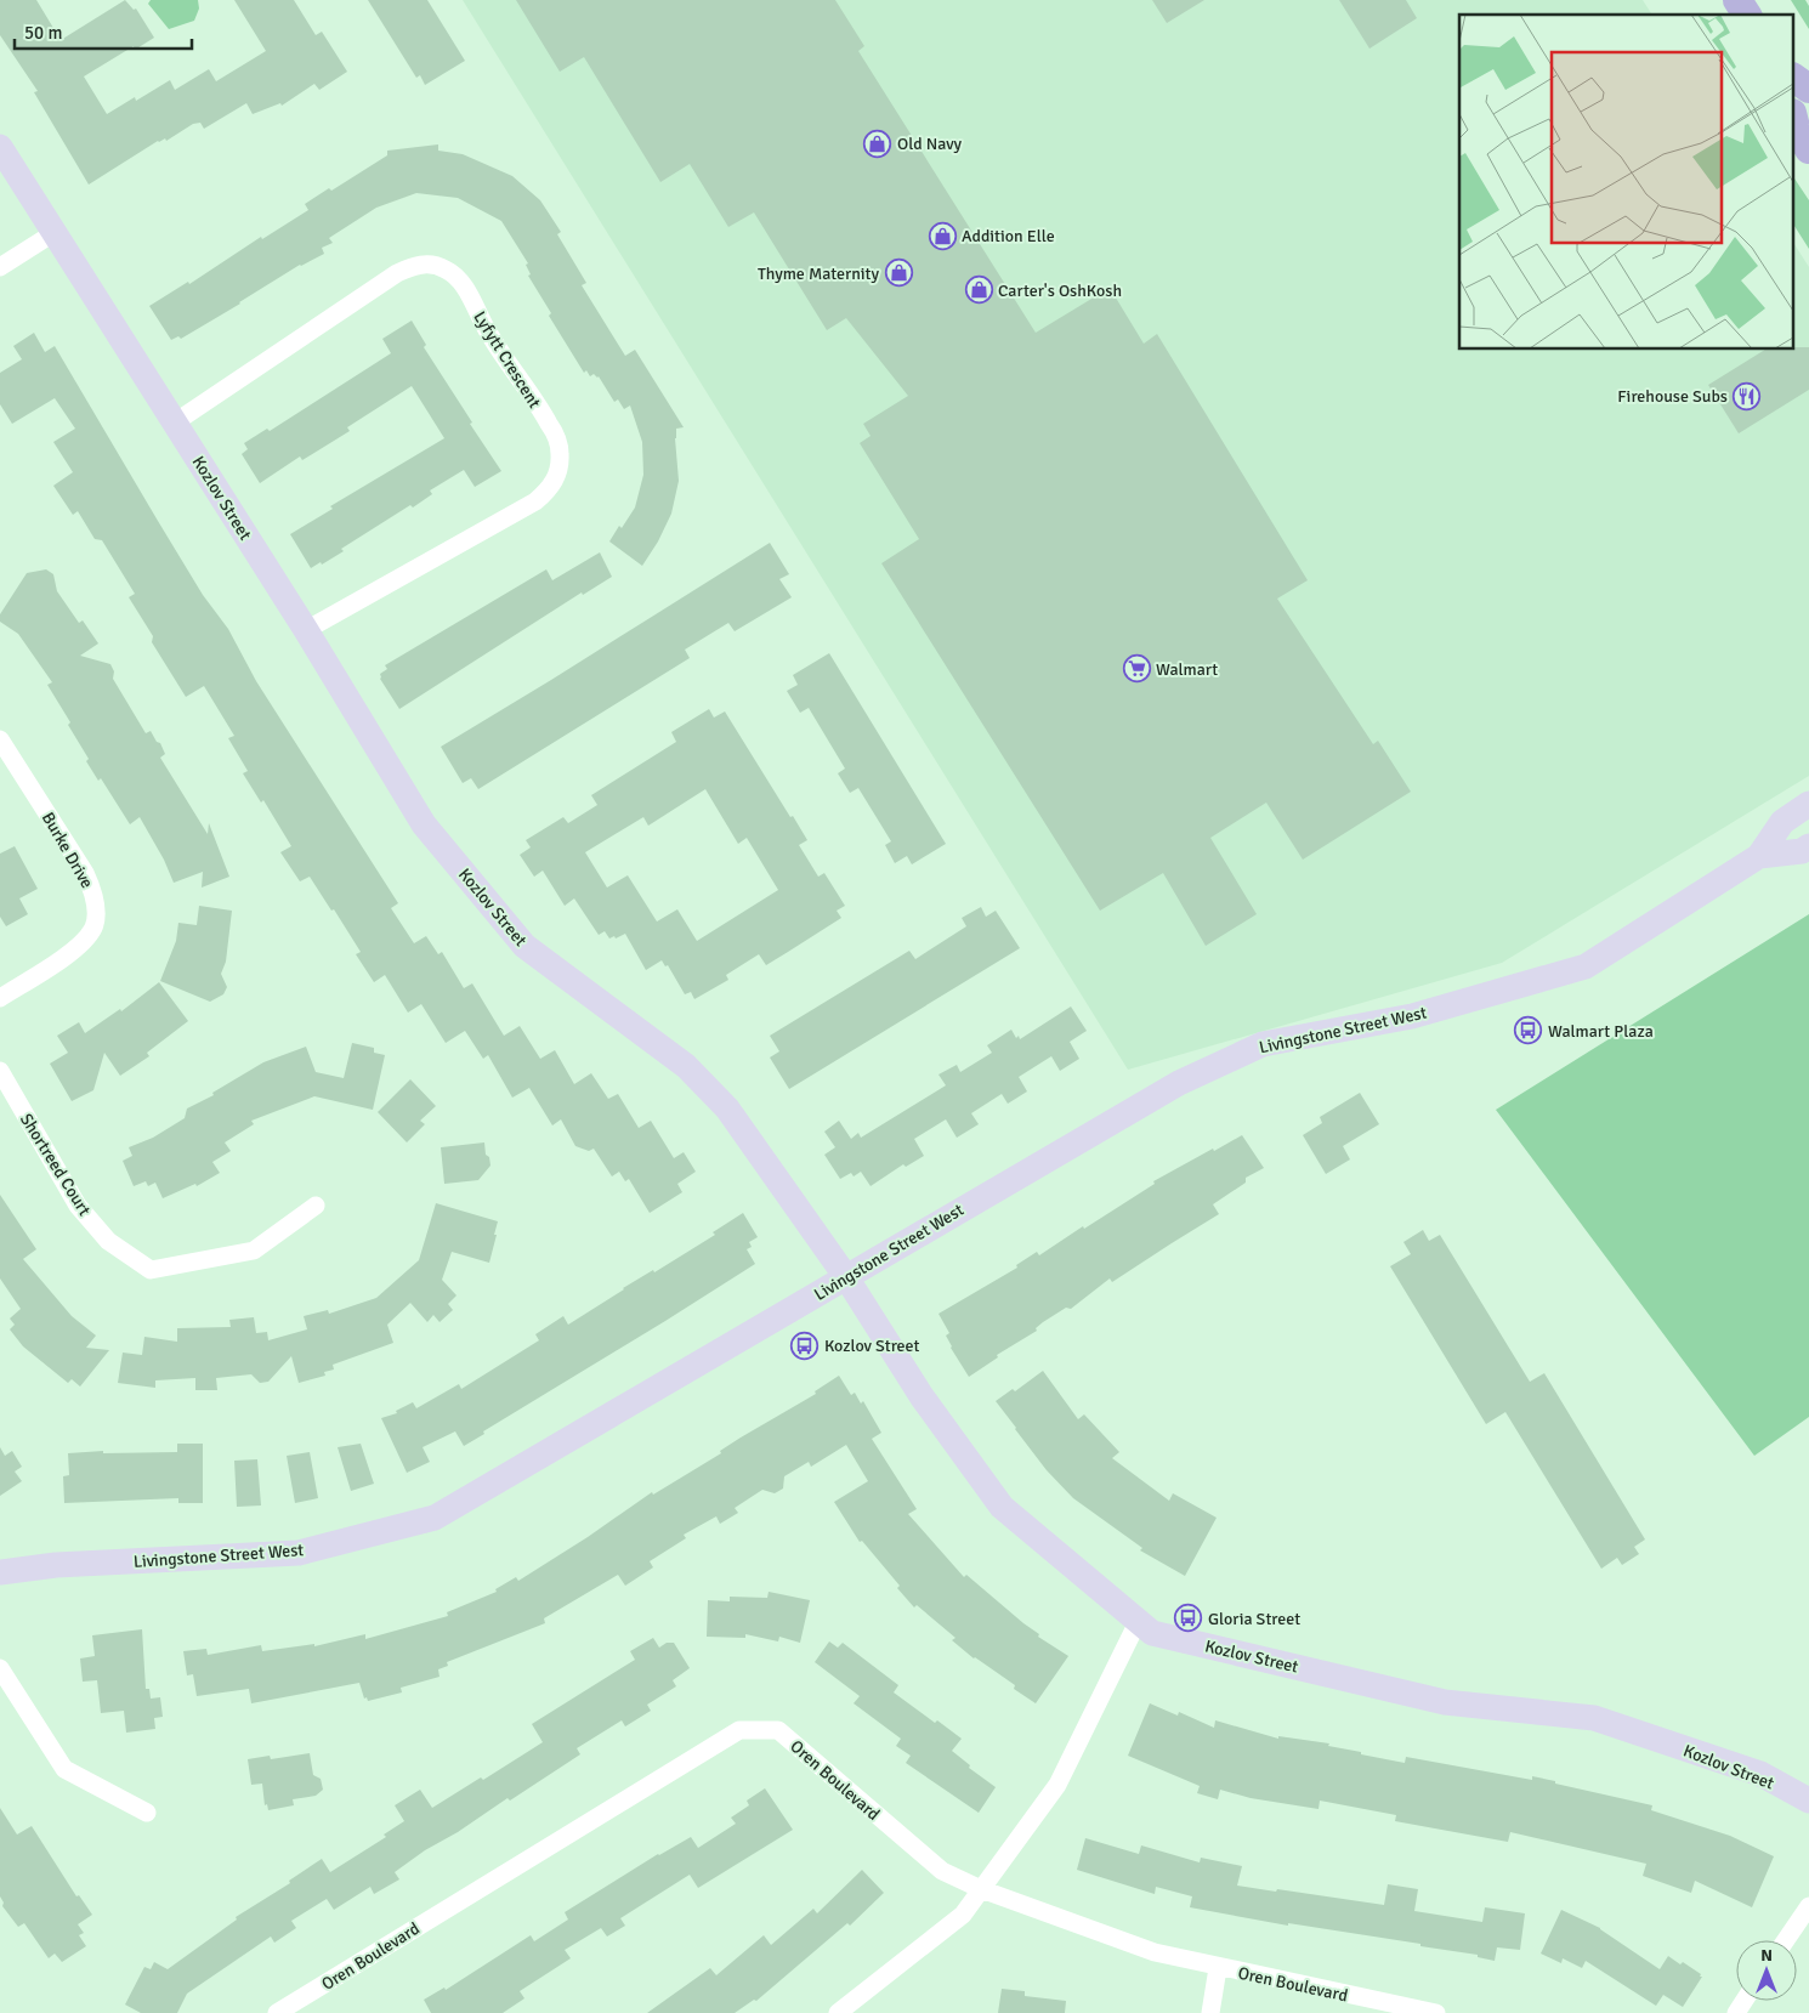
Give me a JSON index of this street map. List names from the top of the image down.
{
  "streets": {
    "street": [
      "Lyfytt Crescent",
      "Kozlov Street",
      "Burke Drive",
      "Livingstone Street West",
      "Shortreed Court",
      "Oren Boulevard"
    ]
  },
  "crossings": [
    ["Lyfytt Crescent", "Kozlov Street"],
    ["Kozlov Street", "Livingstone Street West"]
  ],
  "places": {
    "shop": [
      "Old Navy",
      "Addition Elle",
      "Thyme Maternity",
      "Carter's OshKosh"
    ],
    "restaurant": ["Firehouse Subs"],
    "supermarket": ["Walmart"],
    "bus stop": ["Walmart Plaza", "Kozlov Street", "Gloria Street"]
  },
  "scale_bar": "50 m",
  "north": "top"
}
